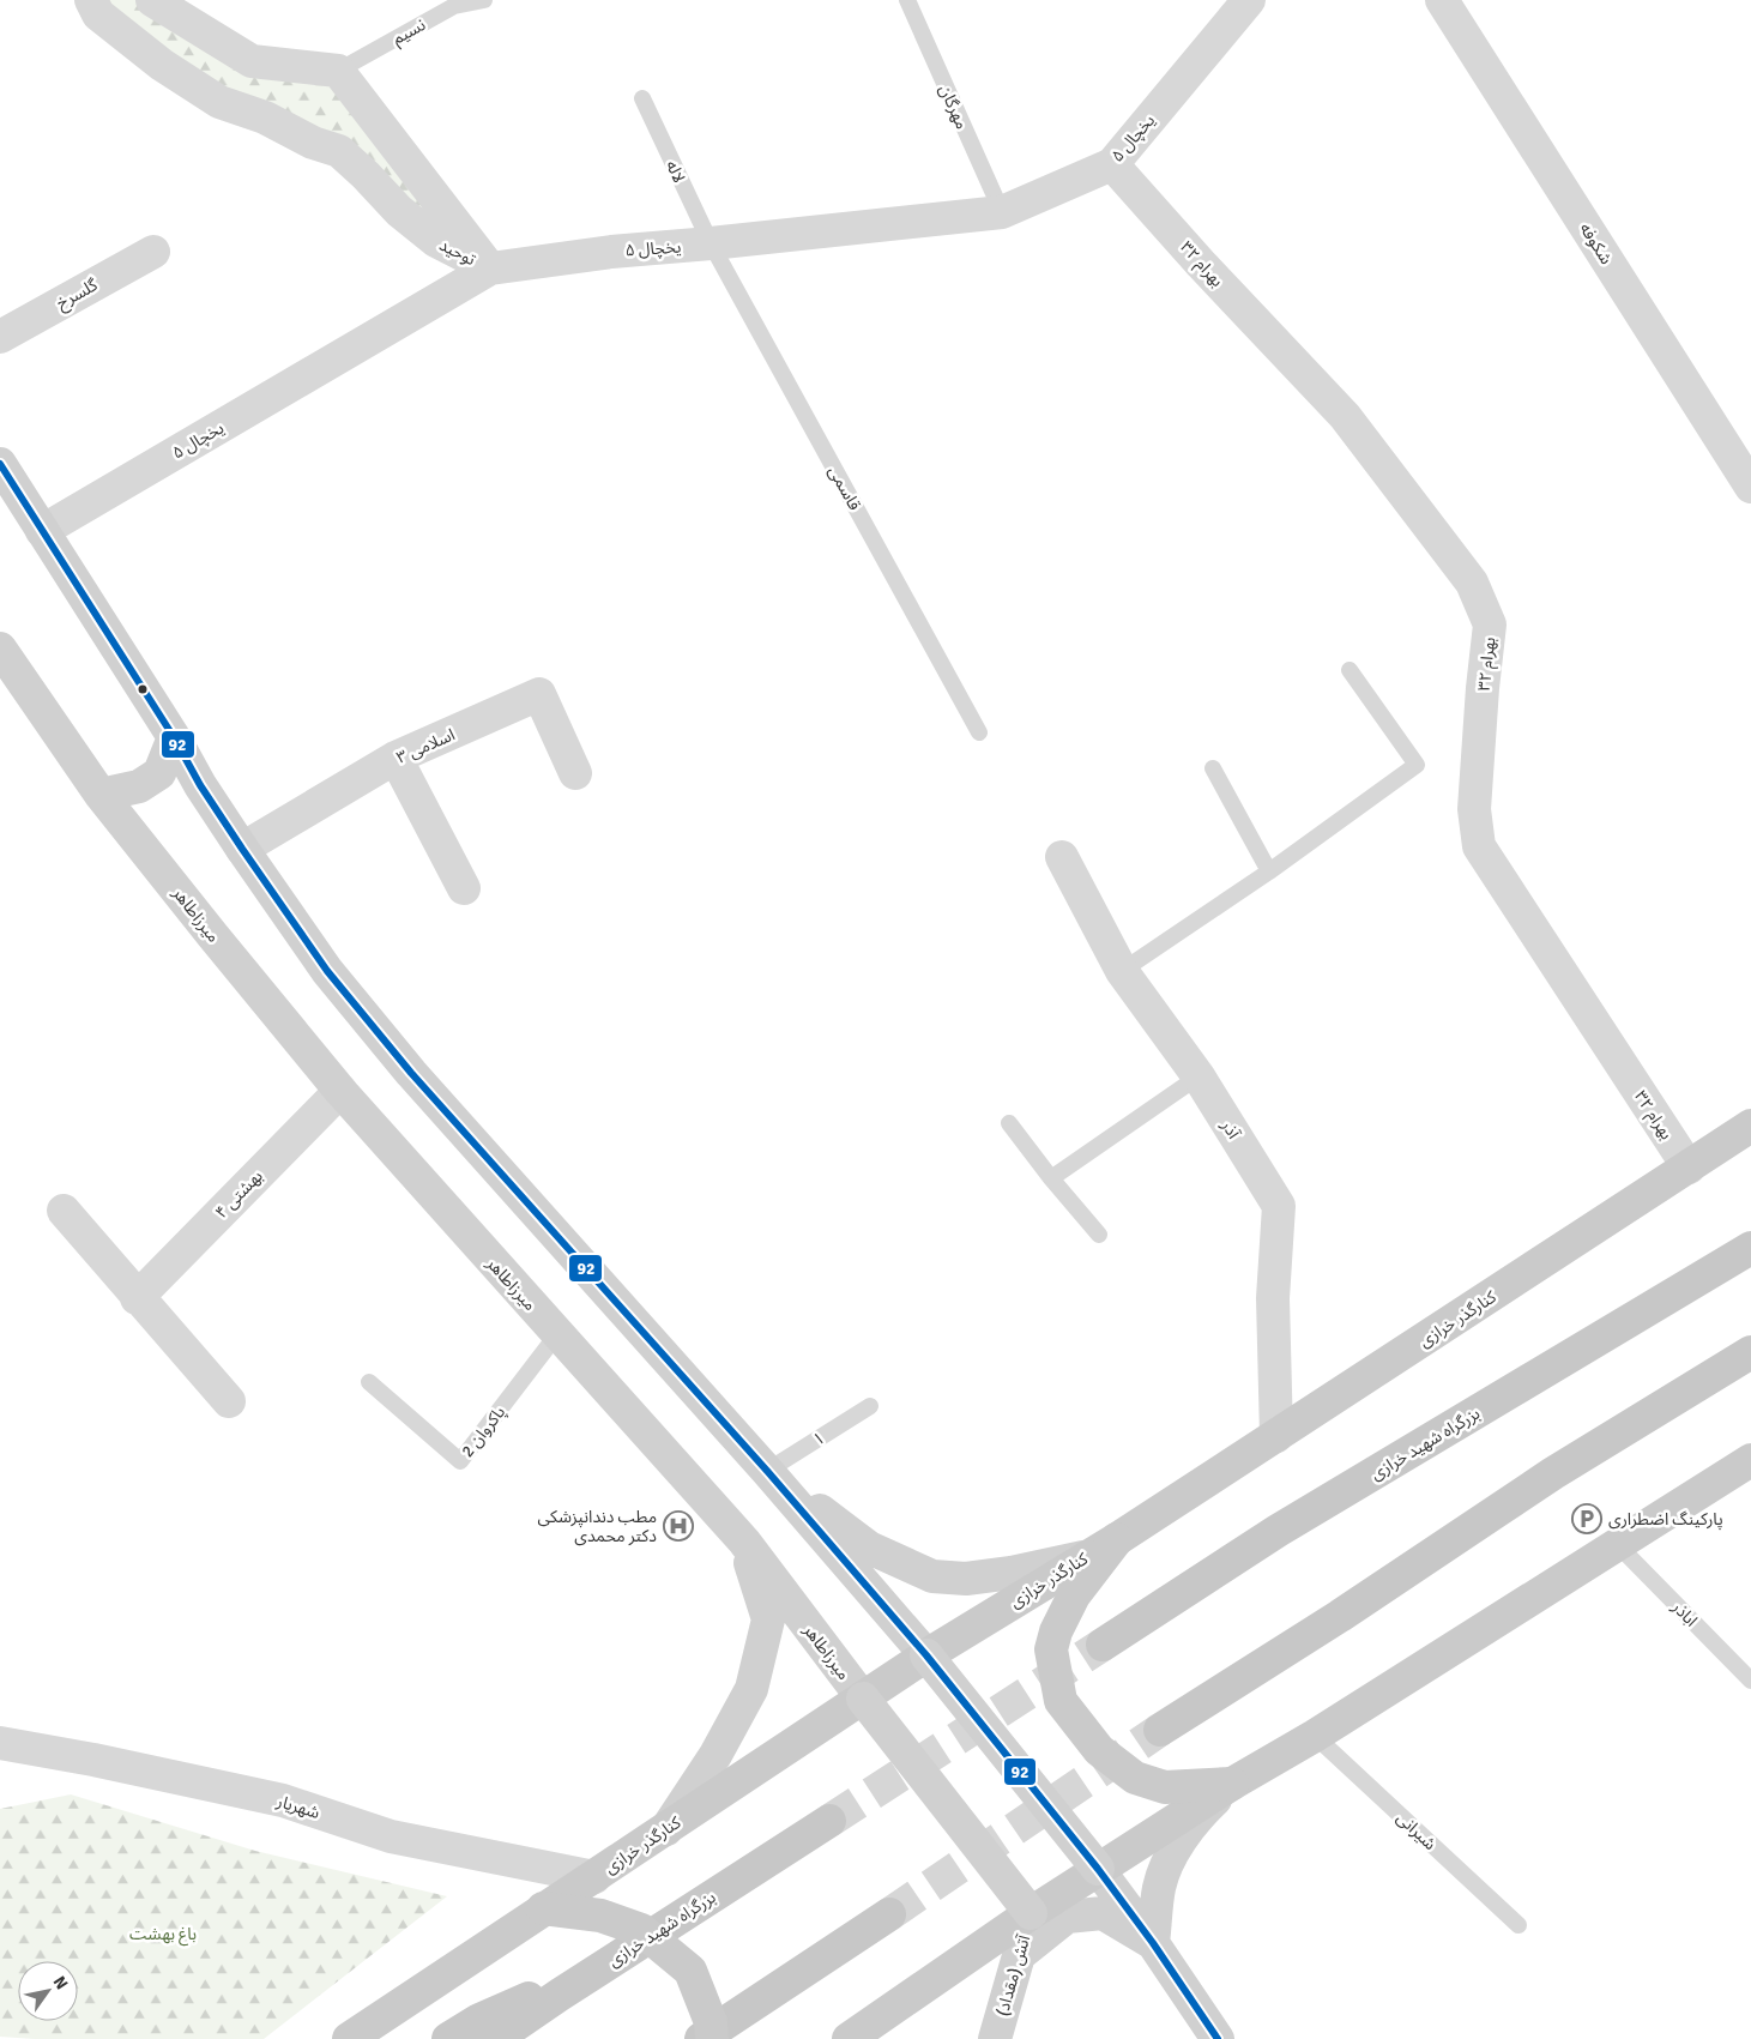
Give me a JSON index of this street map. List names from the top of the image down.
{
  "streets": {
    "highway": ["بزرگراه شهید خرازی"],
    "main road": ["میرزاطاهر", "کنارگذر خرازی", "آتش (مقداد)"],
    "street": [
      "یخچال ۵",
      "شکوفه",
      "توحید",
      "بهرام ۳۲",
      "گلسرخ",
      "اسلامی ۳",
      "آذر",
      "بهشتی ۴",
      "شهریار"
    ],
    "lane": [
      "نسیم",
      "مهرگان",
      "لاله",
      "قاسمی",
      "پاکروان 2",
      "۱",
      "اباذر",
      "شیرانی"
    ]
  },
  "crossings": [
    ["نسیم", "توحید"],
    ["مهرگان", "یخچال ۵"],
    ["یخچال ۵", "لاله"],
    ["یخچال ۵", "توحید"],
    ["یخچال ۵", "بهرام ۳۲"],
    ["یخچال ۵", "قاسمی"],
    ["لاله", "قاسمی"],
    ["بهرام ۳۲", "کنارگذر خرازی"],
    ["میرزاطاهر", "بهشتی ۴"],
    ["میرزاطاهر", "کنارگذر خرازی"],
    ["میرزاطاهر", "پاکروان 2"],
    ["میرزاطاهر", "آتش (مقداد)"],
    ["آذر", "کنارگذر خرازی"],
    ["کنارگذر خرازی", "شهریار"]
  ],
  "parks": ["باغ بهشت"],
  "places": {
    "parking": ["پارکینگ اضطراری"],
    "hospital": ["مطب دندانپزشکی دکتر محمدی"]
  },
  "lines": ["transit line 92"],
  "north": "top right"
}
